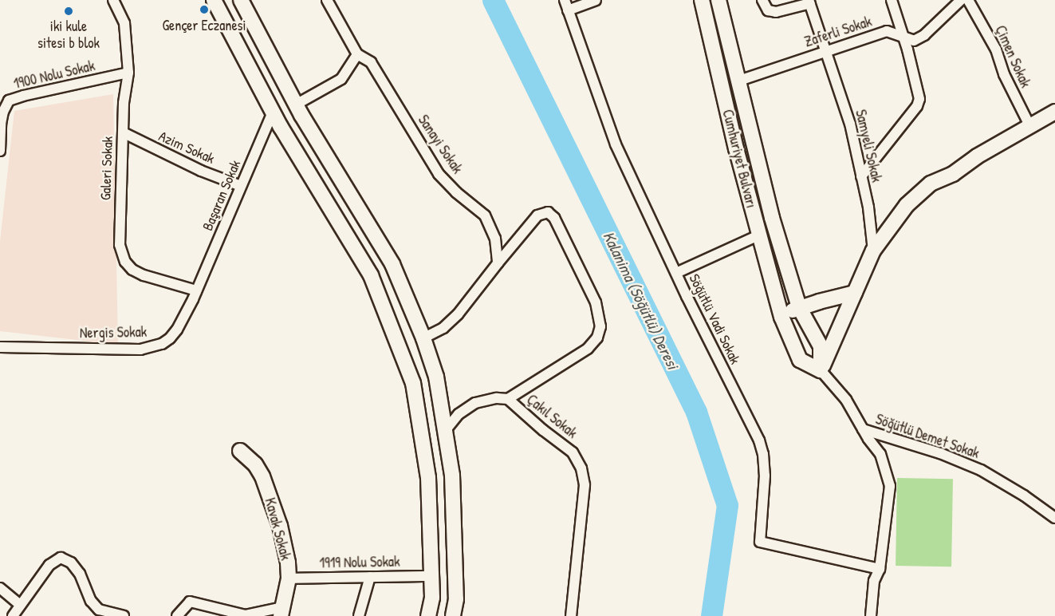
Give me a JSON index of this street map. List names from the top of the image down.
{
  "streets": {
    "street": [
      "Zaferli Sokak",
      "Çimen Sokak",
      "1900 Nolu Sokak",
      "Sanayi Sokak",
      "Samyeli Sokak",
      "Azim Sokak",
      "Cumhuriyet Bulvarı",
      "Galeri Sokak",
      "Başaran Sokak",
      "Söğütlü Vadi Sokak",
      "Nergis Sokak",
      "Çakıl Sokak",
      "Söğütlü Demet Sokak",
      "Kavak Sokak",
      "1919 Nolu Sokak"
    ]
  },
  "crossings": [
    ["Zaferli Sokak", "Samyeli Sokak"],
    ["Zaferli Sokak", "Cumhuriyet Bulvarı"],
    ["1900 Nolu Sokak", "Galeri Sokak"],
    ["Azim Sokak", "Galeri Sokak"],
    ["Azim Sokak", "Başaran Sokak"],
    ["Galeri Sokak", "Başaran Sokak"],
    ["Galeri Sokak", "Nergis Sokak"],
    ["Başaran Sokak", "Nergis Sokak"],
    ["Kavak Sokak", "1919 Nolu Sokak"]
  ],
  "water": ["Kalanima (Söğütlü) Deresi"],
  "places": ["Gençer Eczanesi", "iki kule sitesi b blok"]
}
